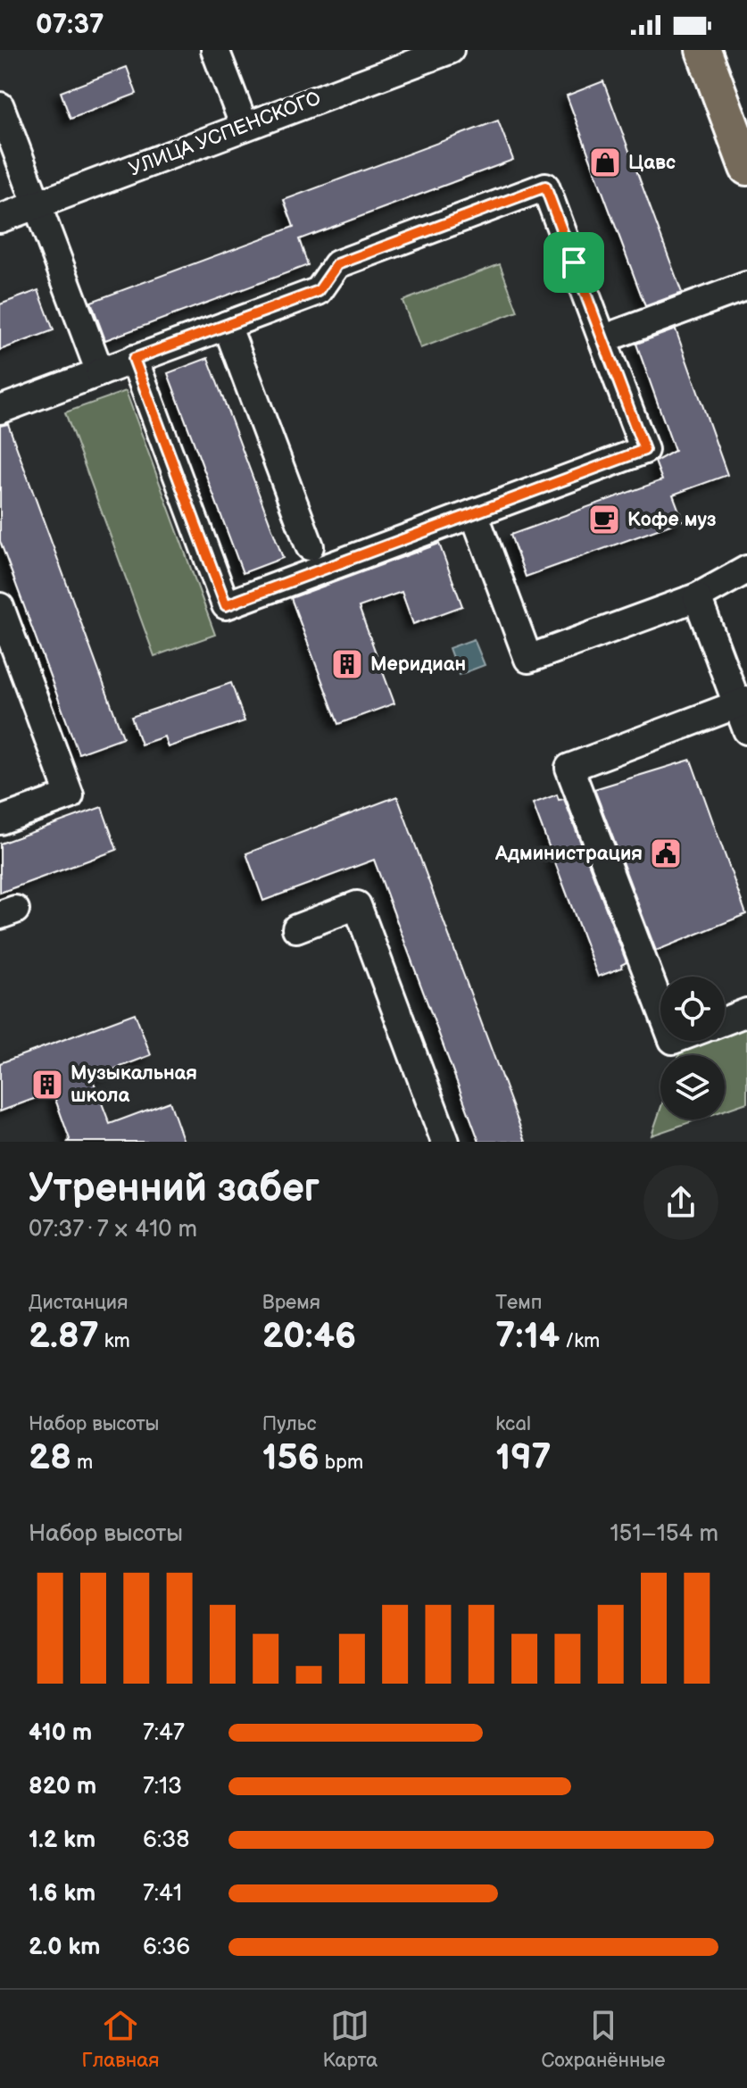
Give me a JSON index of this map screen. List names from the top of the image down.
{
  "streets": {
    "street": ["УЛИЦА УСПЕНСКОГО"]
  },
  "places": {
    "shop": ["Цавс"],
    "cafe": ["Кофе муз"],
    "building": ["Меридиан", "Музыкальная школа"],
    "public building": ["Администрация"]
  },
  "page": {
    "status": "07:37",
    "heading": ["Утренний забег", "07:37 · 7 × 410 m"],
    "stats": [
      ["Дистанция", "2.87 km"],
      ["Время", "20:46"],
      ["Темп", "7:14 /km"],
      ["Набор высоты", "28 m"],
      ["Пульс", "156 bpm"],
      ["kcal", "197"]
    ],
    "chart": ["Набор высоты", "151–154 m"],
    "list": [
      {
        "name": "410 m",
        "note": "7:47"
      },
      {
        "name": "820 m",
        "note": "7:13"
      },
      {
        "name": "1.2 km",
        "note": "6:38"
      },
      {
        "name": "1.6 km",
        "note": "7:41"
      },
      {
        "name": "2.0 km",
        "note": "6:36"
      }
    ],
    "tabs": ["Главная", "Карта", "Сохранённые"]
  }
}
